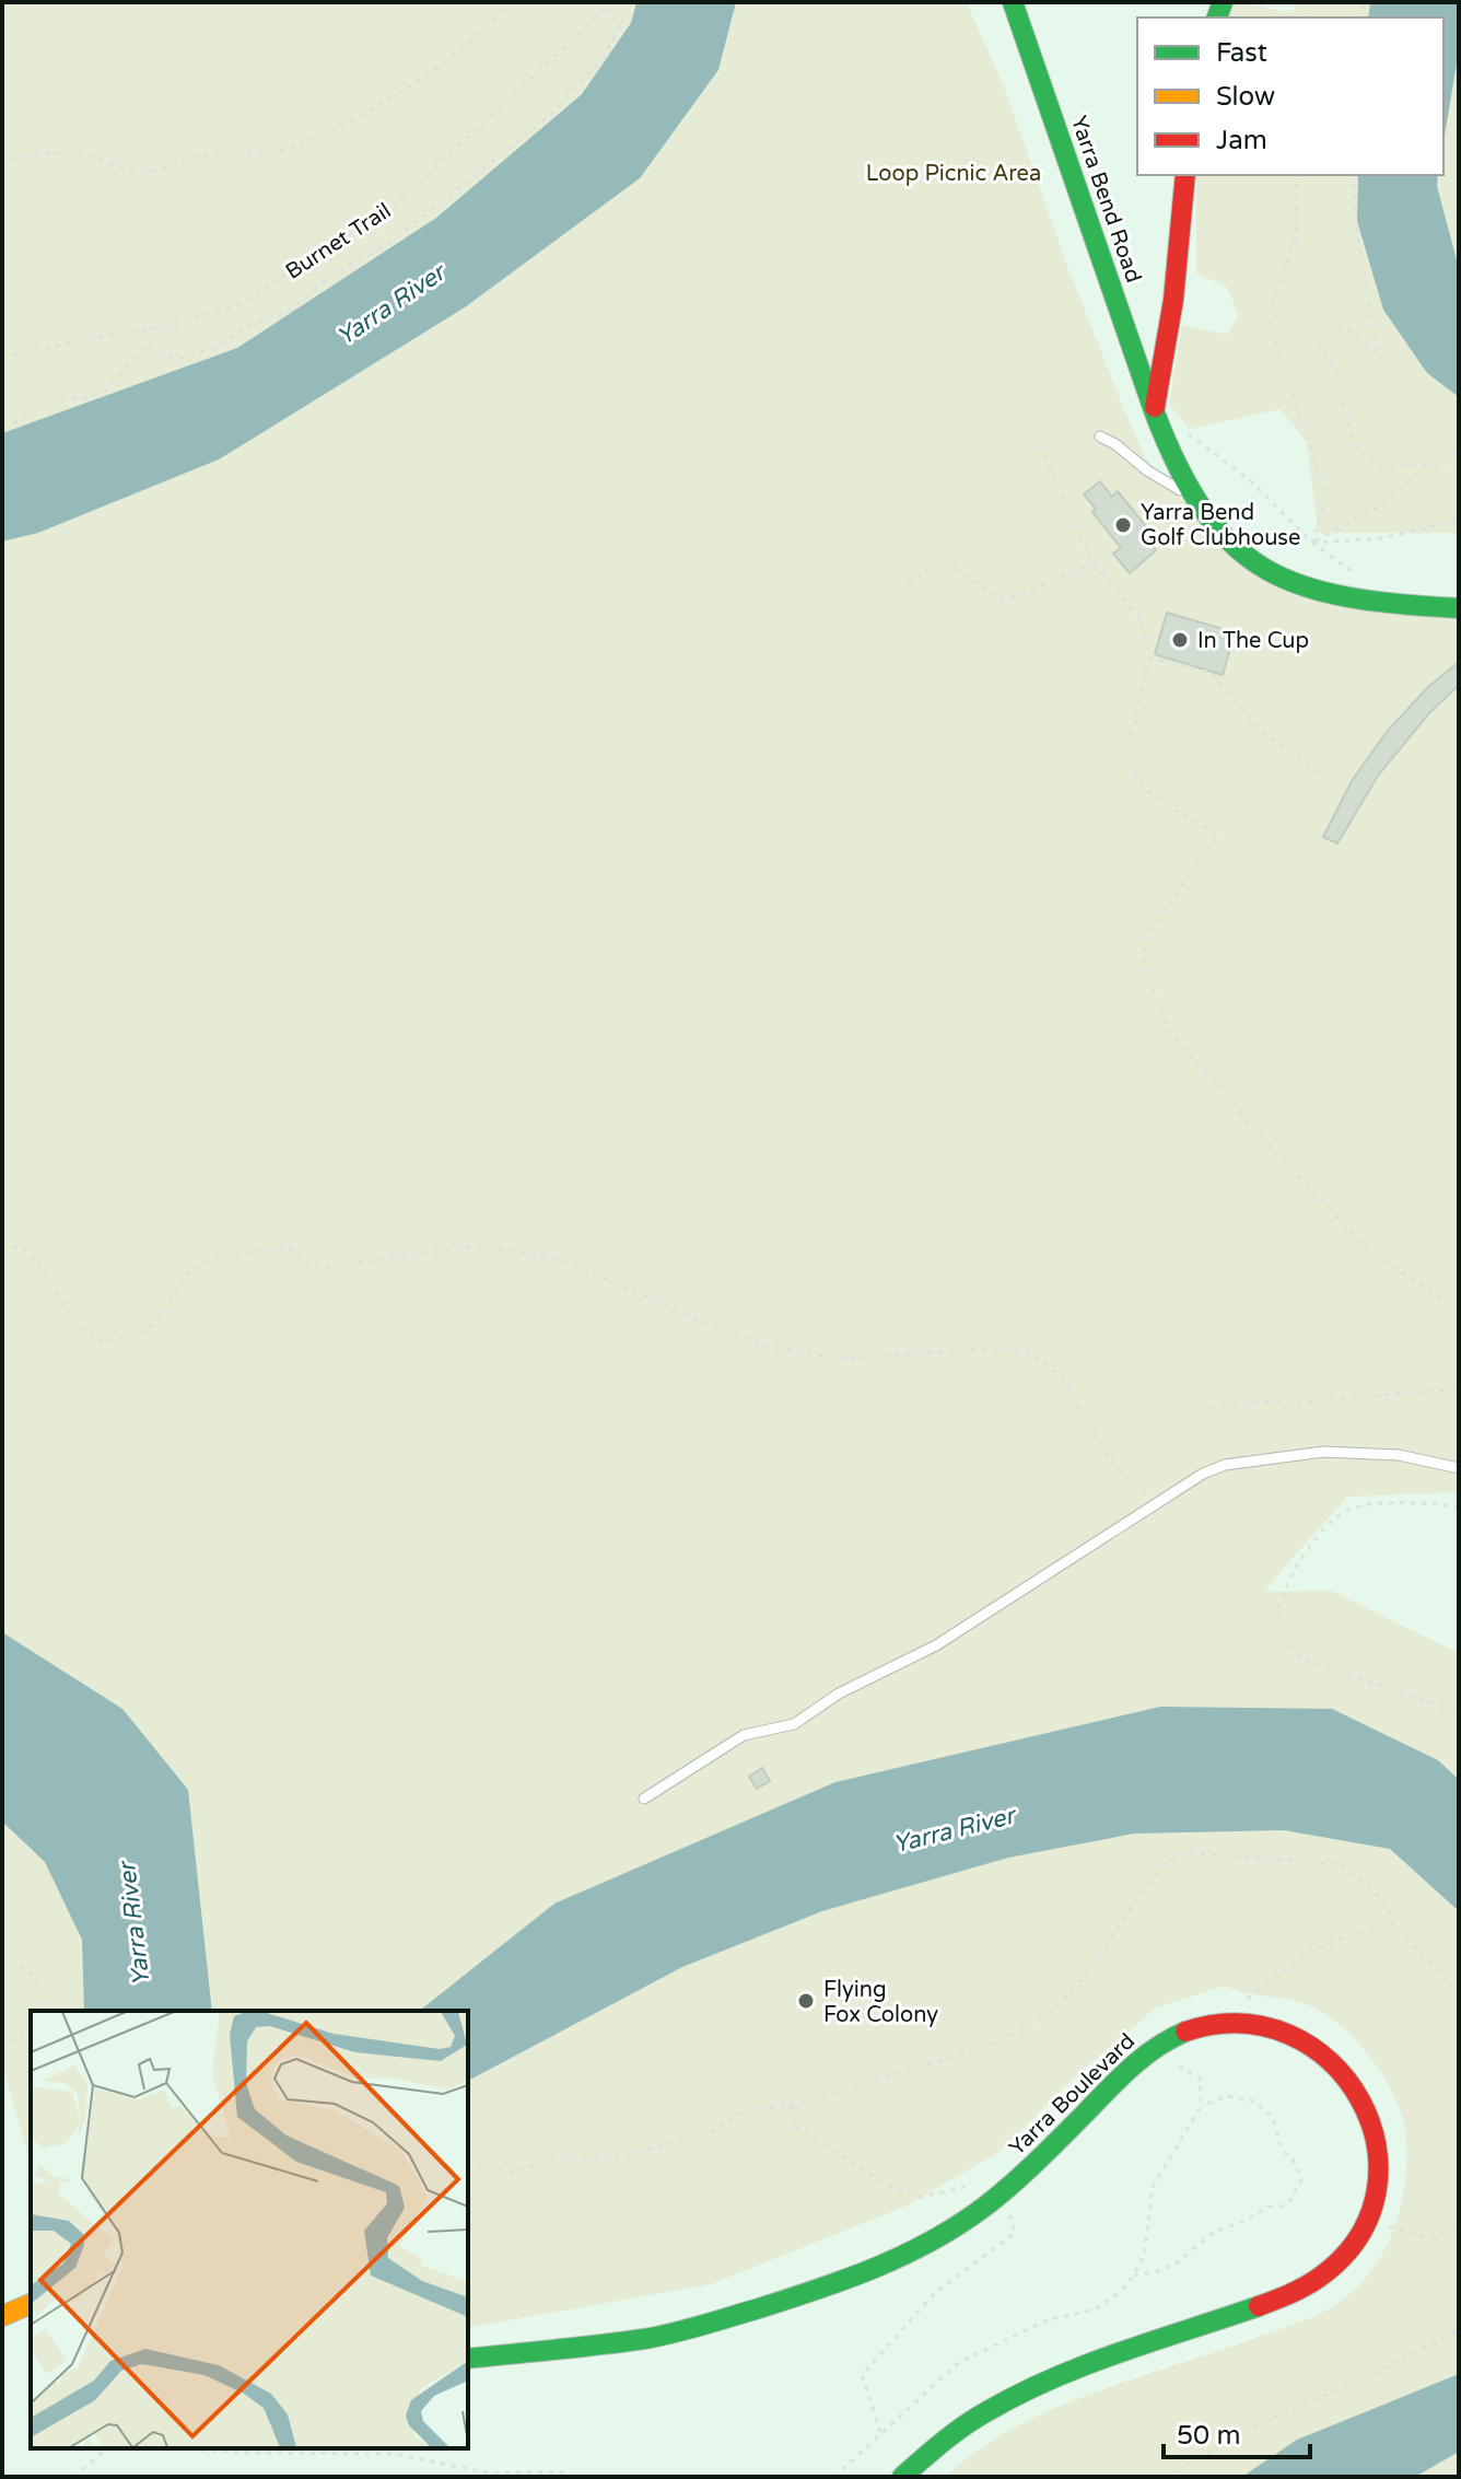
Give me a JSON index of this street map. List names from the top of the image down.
{
  "streets": {
    "main road": ["Yarra Bend Road", "Yarra Boulevard"],
    "path": ["Burnet Trail"]
  },
  "water": ["Yarra River"],
  "parks": ["Loop Picnic Area"],
  "places": ["Yarra Bend Golf Clubhouse", "In The Cup", "Flying Fox Colony"],
  "legend": ["Fast", "Slow", "Jam"],
  "scale_bar": "50 m"
}
